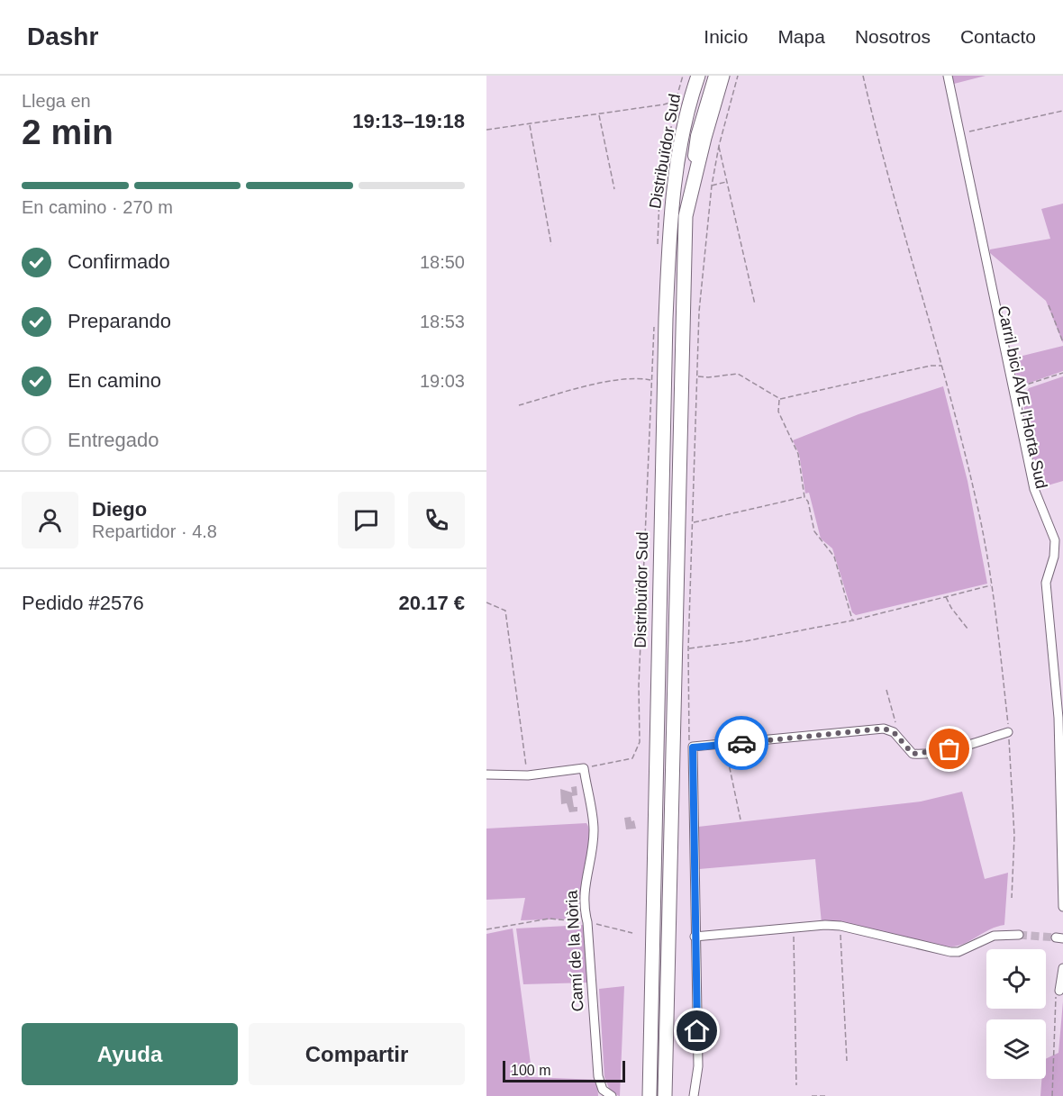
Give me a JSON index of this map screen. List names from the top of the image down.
{
  "streets": {
    "highway": ["Distribuïdor Sud"],
    "street": ["Camí de la Nòria"]
  },
  "scale_bar": "100 m",
  "page": {
    "header": "Dashr",
    "nav": [
      "Inicio",
      "Mapa",
      "Nosotros",
      "Contacto"
    ],
    "heading": ["2 min", "Llega en", "19:13–19:18"],
    "panel": [
      "Diego",
      "Repartidor · 4.8",
      "Pedido #2576",
      "20.17 €"
    ],
    "bar": "En camino · 270 m",
    "list": [
      ["Confirmado", "18:50"],
      ["Preparando", "18:53"],
      ["En camino", "19:03"],
      "Entregado"
    ],
    "buttons": ["Ayuda", "Compartir"],
    "scale": "100 m"
  }
}
